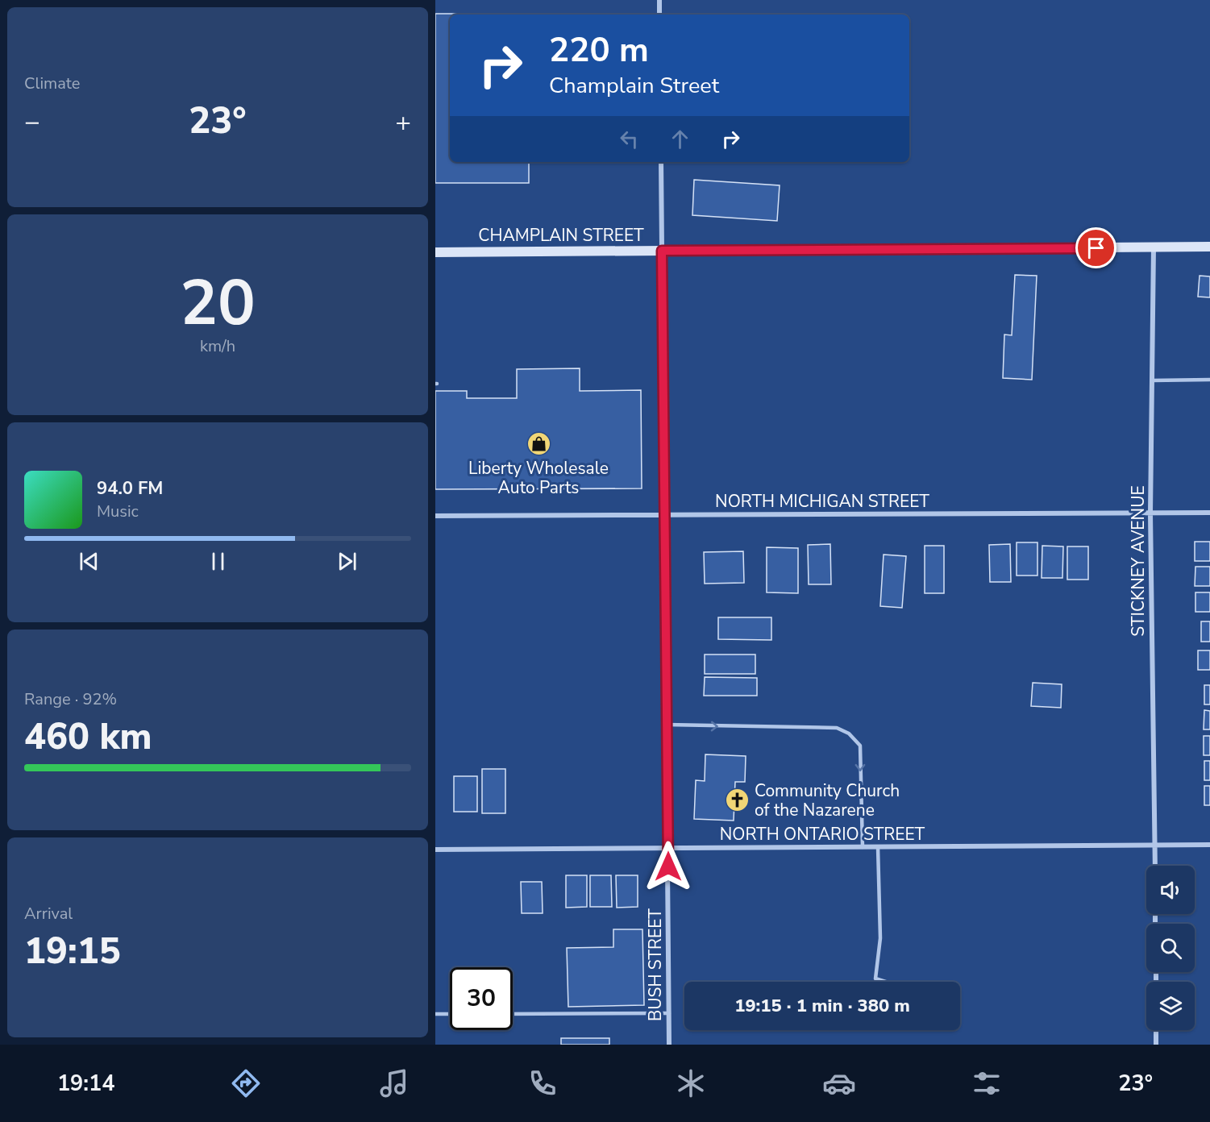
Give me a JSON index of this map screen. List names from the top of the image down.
{
  "streets": {
    "main road": ["CHAMPLAIN STREET"],
    "street": [
      "NORTH MICHIGAN STREET",
      "STICKNEY AVENUE",
      "NORTH ONTARIO STREET",
      "BUSH STREET"
    ]
  },
  "crossings": [
    ["CHAMPLAIN STREET", "STICKNEY AVENUE"],
    ["CHAMPLAIN STREET", "BUSH STREET"],
    ["NORTH MICHIGAN STREET", "STICKNEY AVENUE"],
    ["NORTH MICHIGAN STREET", "BUSH STREET"],
    ["STICKNEY AVENUE", "NORTH ONTARIO STREET"],
    ["NORTH ONTARIO STREET", "BUSH STREET"]
  ],
  "places": {
    "shop": ["Liberty Wholesale Auto Parts"],
    "church": ["Community Church of the Nazarene"]
  },
  "page": {
    "tile": [
      "Climate",
      ["20", "km/h"],
      ["Range · 92%", "460 km"],
      ["Arrival", "19:15"]
    ],
    "turn": ["220 m", "Champlain Street"],
    "heat": ["−", "23°", "+"],
    "song": ["94.0 FM", "Music"],
    "limit": "30",
    "trip": "19:15 · 1 min · 380 m",
    "tabs": ["19:14", "23°"]
  }
}
